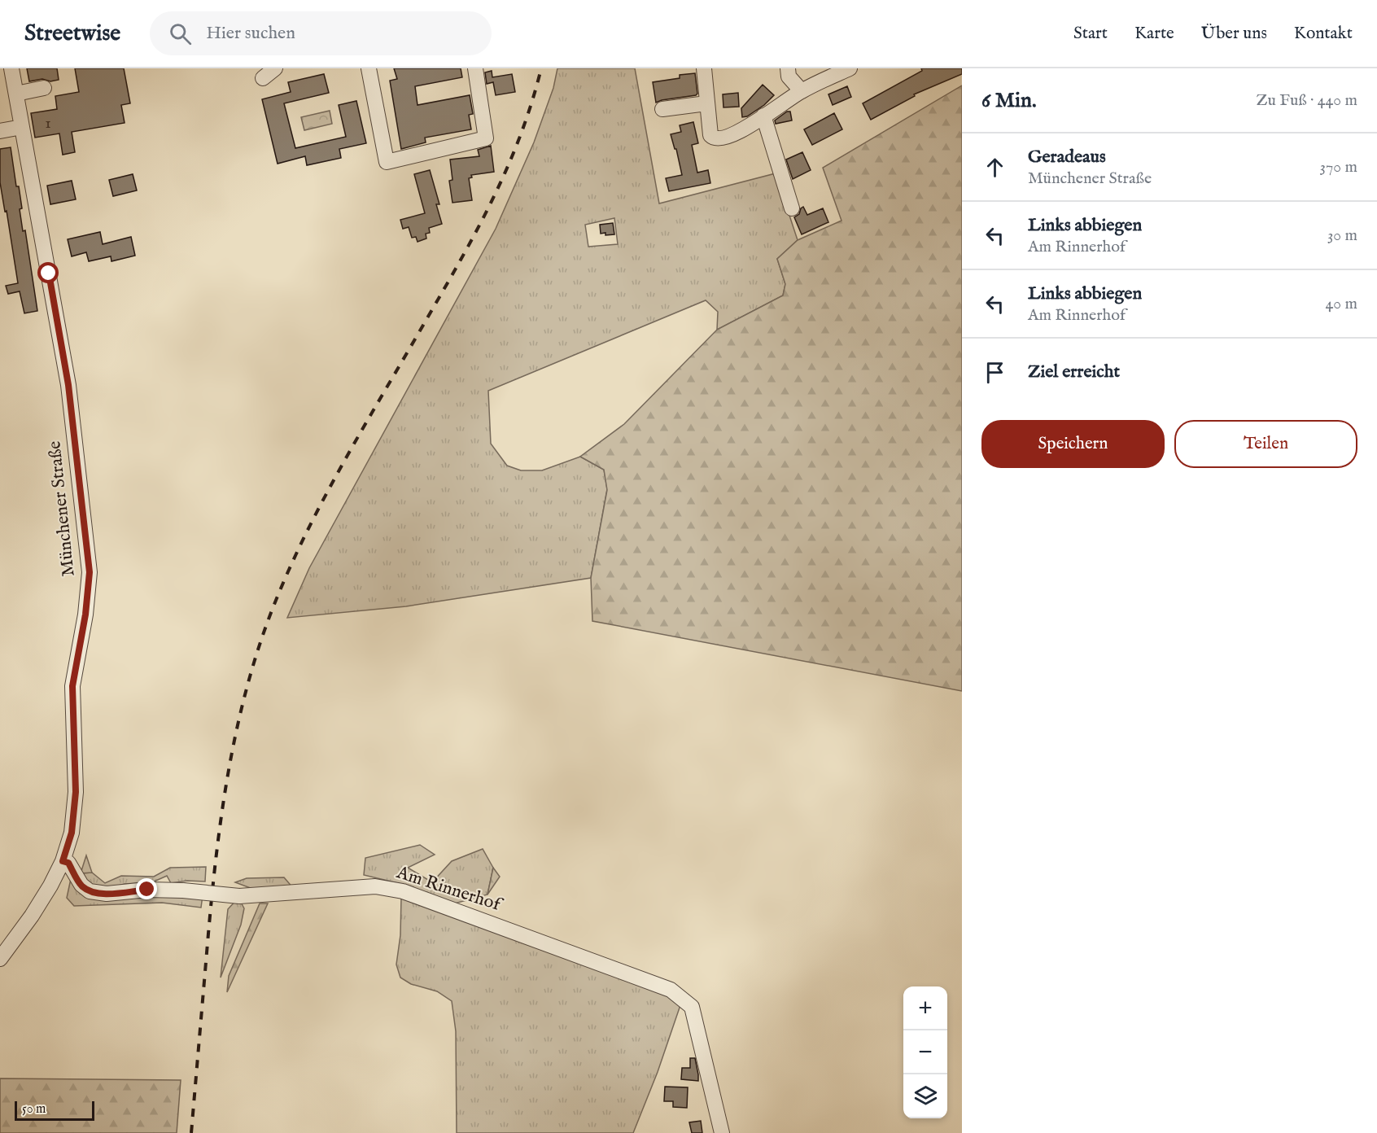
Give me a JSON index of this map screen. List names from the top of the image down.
{
  "streets": {
    "street": ["Münchener Straße", "Am Rinnerhof"]
  },
  "crossings": [
    ["Münchener Straße", "Am Rinnerhof"]
  ],
  "house_numbers": ["1"],
  "scale_bar": "50 m",
  "page": {
    "header": "Streetwise",
    "search": "Hier suchen",
    "nav": [
      "Start",
      "Karte",
      "Über uns",
      "Kontakt"
    ],
    "heading": ["6 Min.", "Zu Fuß · 440 m"],
    "list": [
      ["Geradeaus", "Münchener Straße", "370 m"],
      ["Links abbiegen", "Am Rinnerhof", "30 m"],
      ["Links abbiegen", "Am Rinnerhof", "40 m"],
      "Ziel erreicht"
    ],
    "buttons": ["Speichern", "Teilen"],
    "map_buttons": ["+", "−"],
    "scale": "50 m"
  }
}
